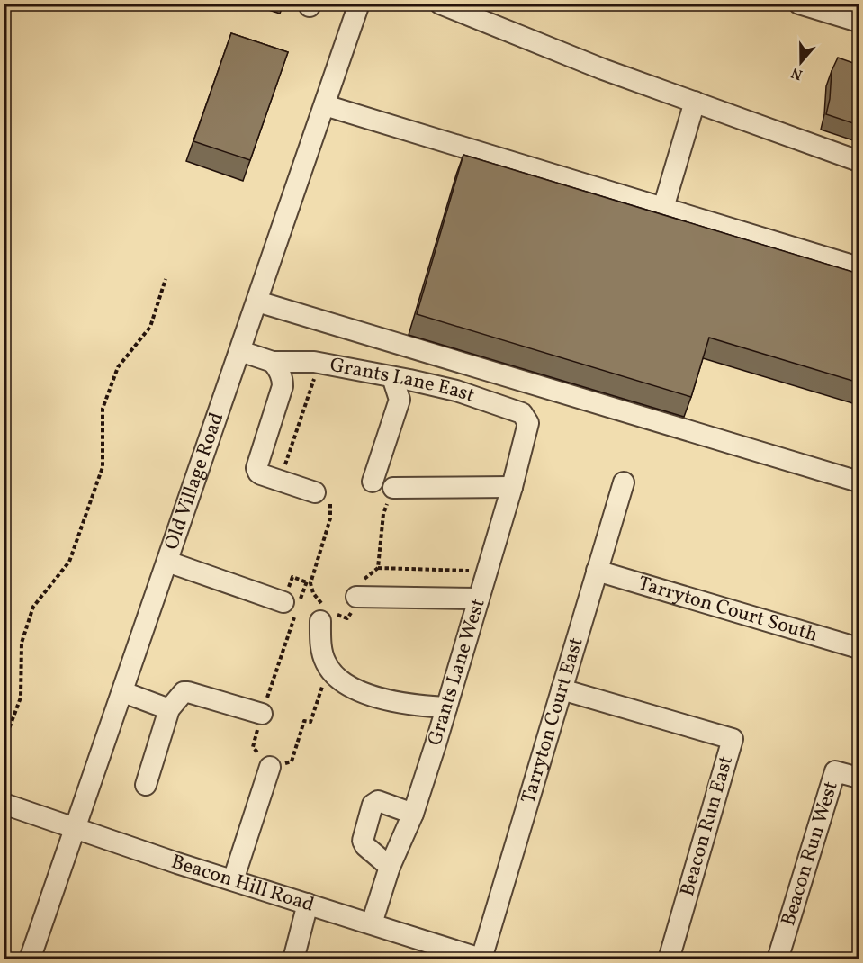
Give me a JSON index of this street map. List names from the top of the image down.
{
  "streets": {
    "street": [
      "Grants Lane East",
      "Old Village Road",
      "Tarryton Court South",
      "Grants Lane West",
      "Tarryton Court East",
      "Beacon Run East",
      "Beacon Run West",
      "Beacon Hill Road"
    ]
  },
  "crossings": [
    ["Grants Lane East", "Old Village Road"],
    ["Grants Lane East", "Grants Lane West"],
    ["Old Village Road", "Beacon Hill Road"],
    ["Tarryton Court South", "Tarryton Court East"],
    ["Grants Lane West", "Beacon Hill Road"],
    ["Tarryton Court East", "Beacon Run East"],
    ["Tarryton Court East", "Beacon Hill Road"]
  ],
  "north": "bottom"
}
